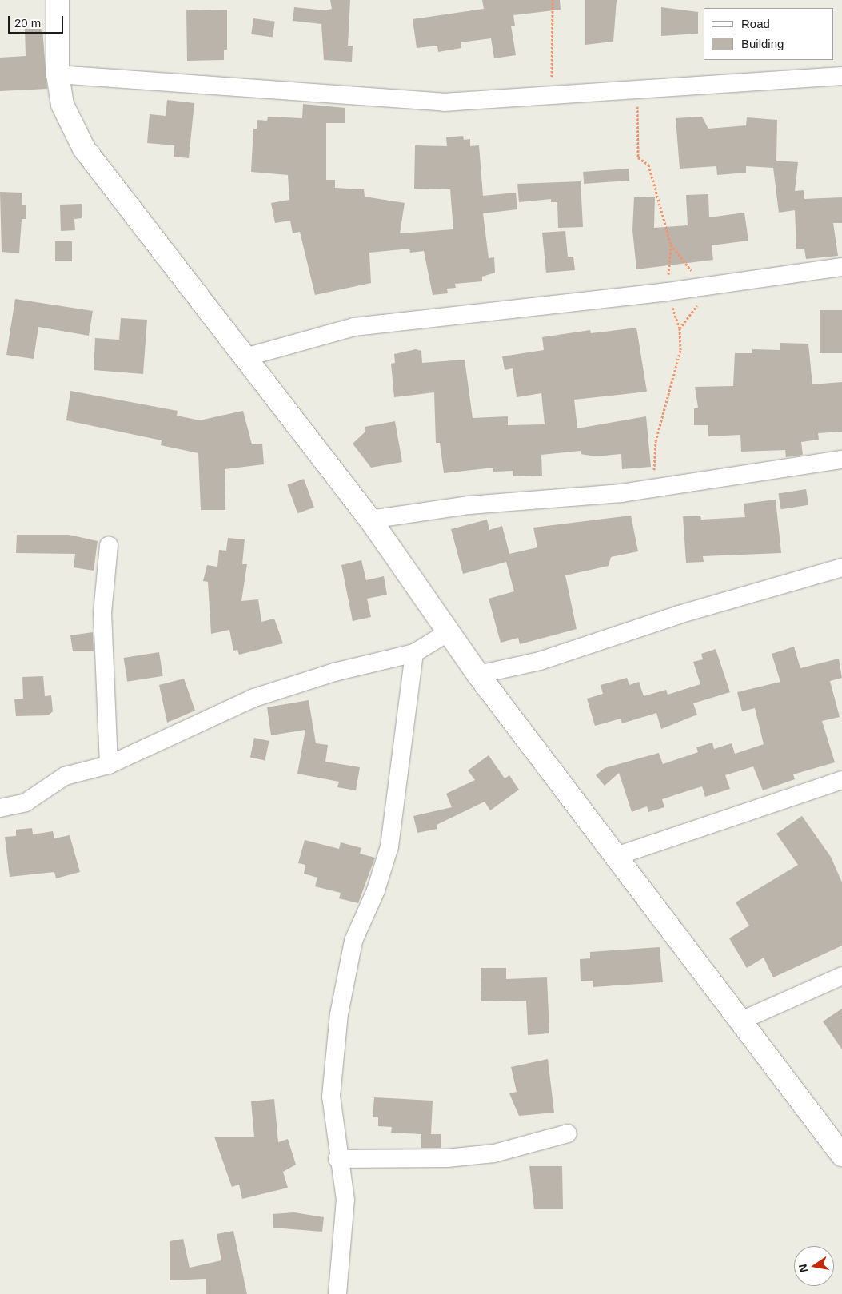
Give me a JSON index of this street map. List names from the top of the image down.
{
  "legend": ["Road", "Building"],
  "scale_bar": "20 m",
  "north": "left"
}
